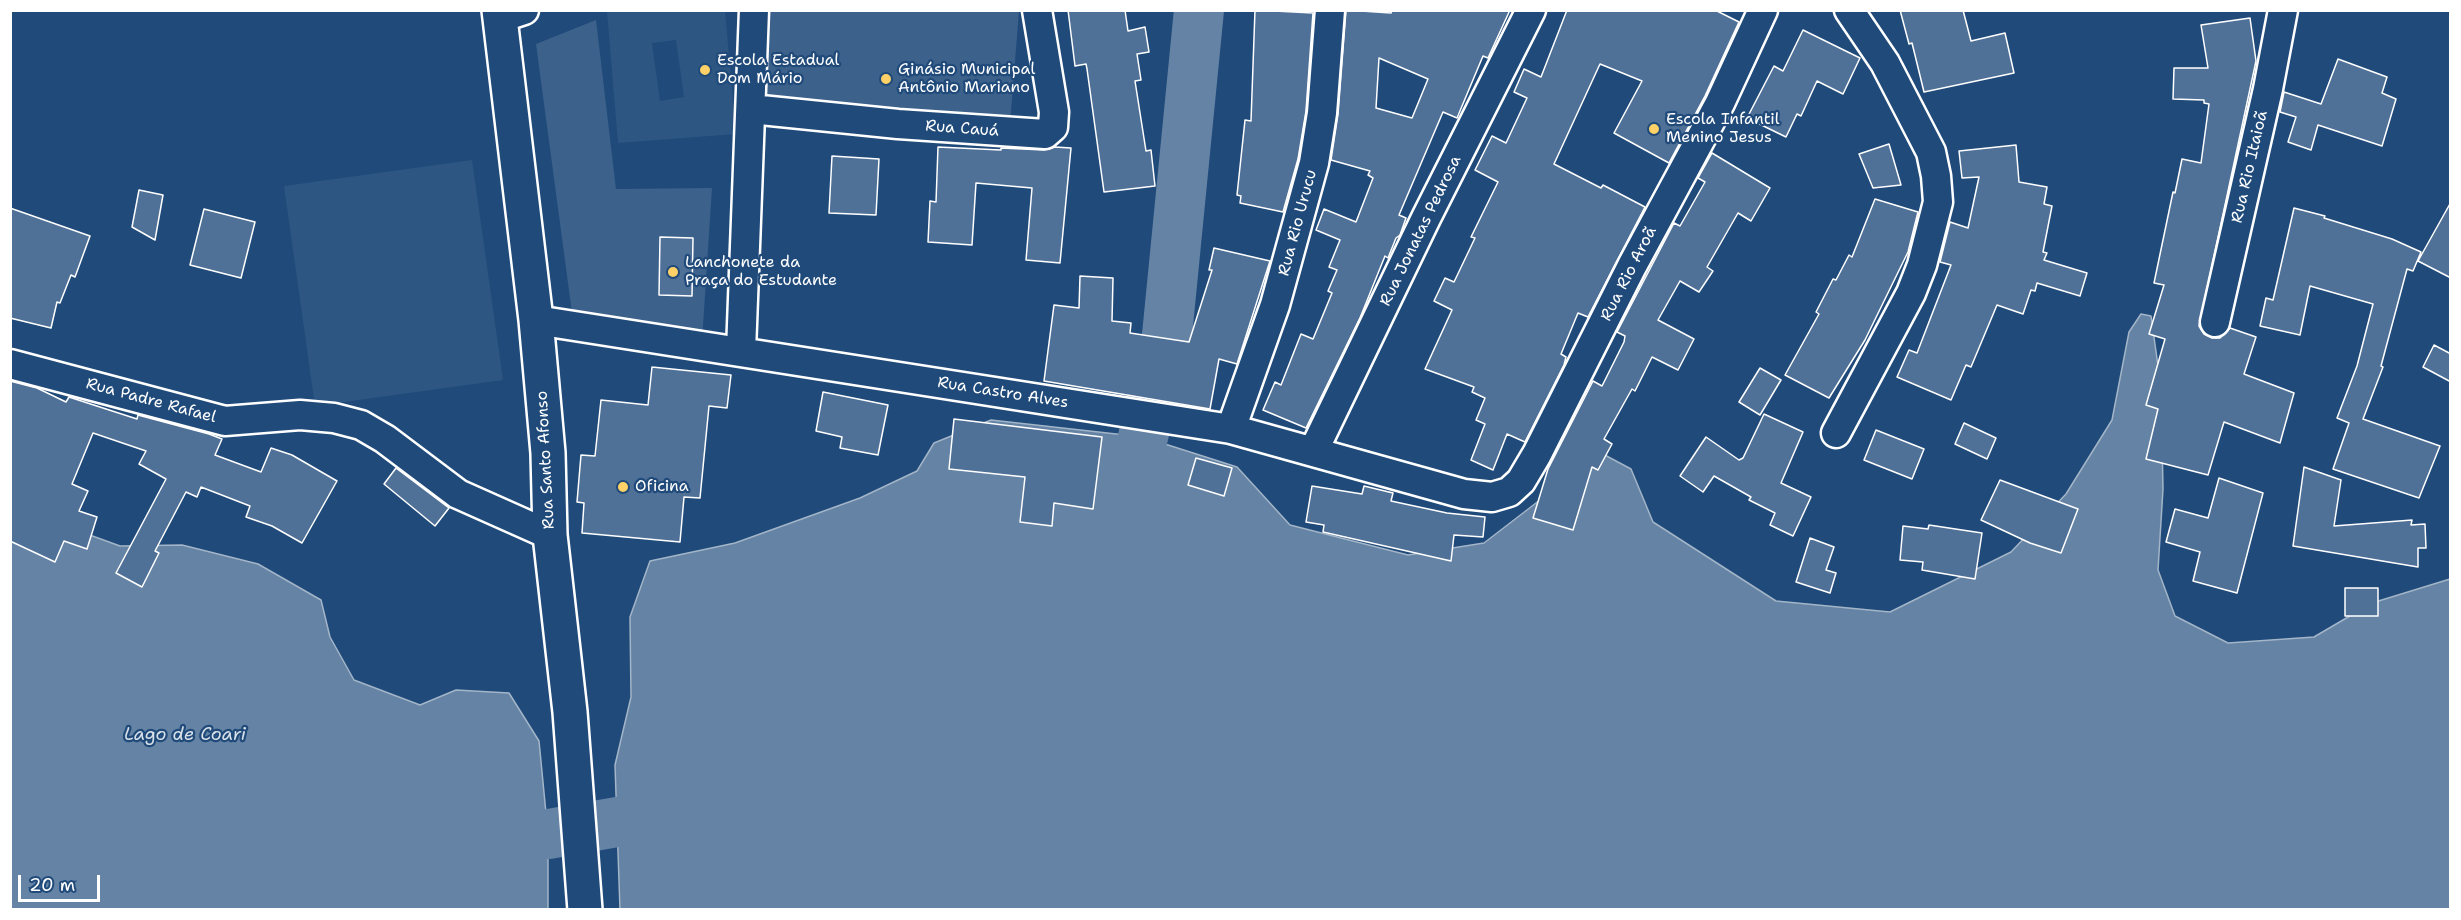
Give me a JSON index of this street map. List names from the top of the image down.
{
  "streets": {
    "main road": ["Rua Santo Afonso"],
    "street": [
      "Rua Cauá",
      "Rua Rio Itaioã",
      "Rua Rio Urucu",
      "Rua Jonatas Pedrosa",
      "Rua Rio Aroã",
      "Rua Castro Alves",
      "Rua Padre Rafael"
    ]
  },
  "crossings": [
    ["Rua Rio Urucu", "Rua Castro Alves"],
    ["Rua Jonatas Pedrosa", "Rua Castro Alves"],
    ["Rua Rio Aroã", "Rua Castro Alves"],
    ["Rua Castro Alves", "Rua Santo Afonso"],
    ["Rua Padre Rafael", "Rua Santo Afonso"]
  ],
  "water": ["Lago de Coari"],
  "places": [
    "Escola Estadual Dom Mário",
    "Ginásio Municipal Antônio Mariano",
    "Escola Infantil Menino Jesus",
    "Lanchonete da Praça do Estudante",
    "Oficina"
  ],
  "scale_bar": "20 m"
}
